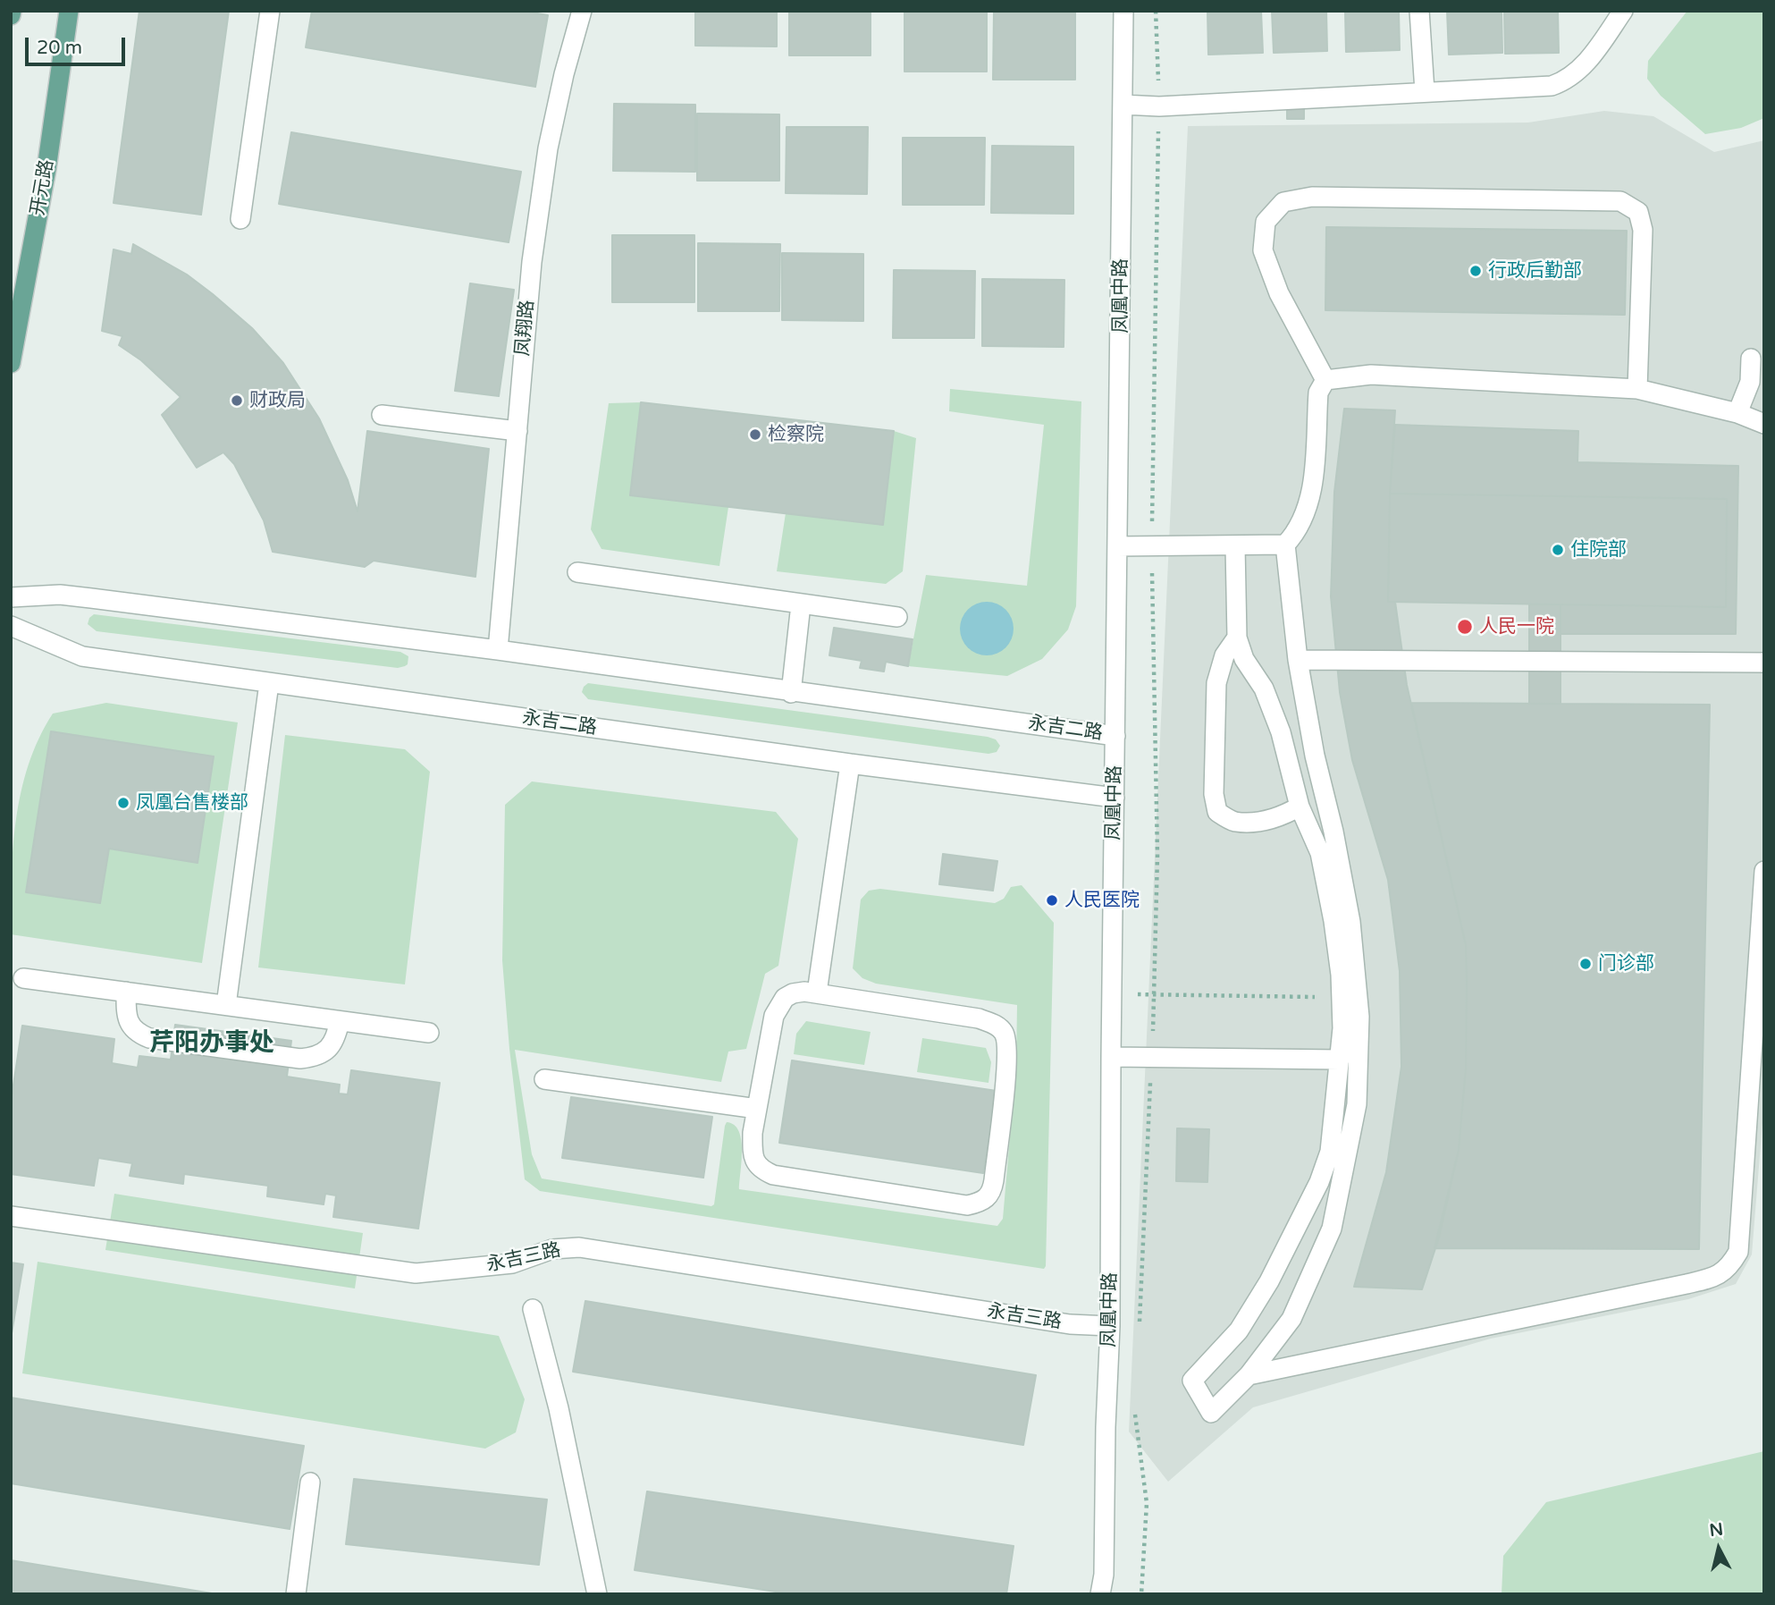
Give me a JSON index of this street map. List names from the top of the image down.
{
  "streets": {
    "main road": ["开元路"],
    "street": [
      "凤凰中路",
      "凤翔路",
      "永吉二路",
      "永吉三路"
    ]
  },
  "crossings": [
    ["凤凰中路", "永吉二路"],
    ["凤凰中路", "永吉三路"],
    ["凤翔路", "永吉二路"]
  ],
  "districts": ["芹阳办事处"],
  "places": [
    "行政后勤部",
    "财政局",
    "检察院",
    "住院部",
    "人民一院",
    "凤凰台售楼部",
    "人民医院",
    "门诊部"
  ],
  "scale_bar": "20 m",
  "north": "top"
}
